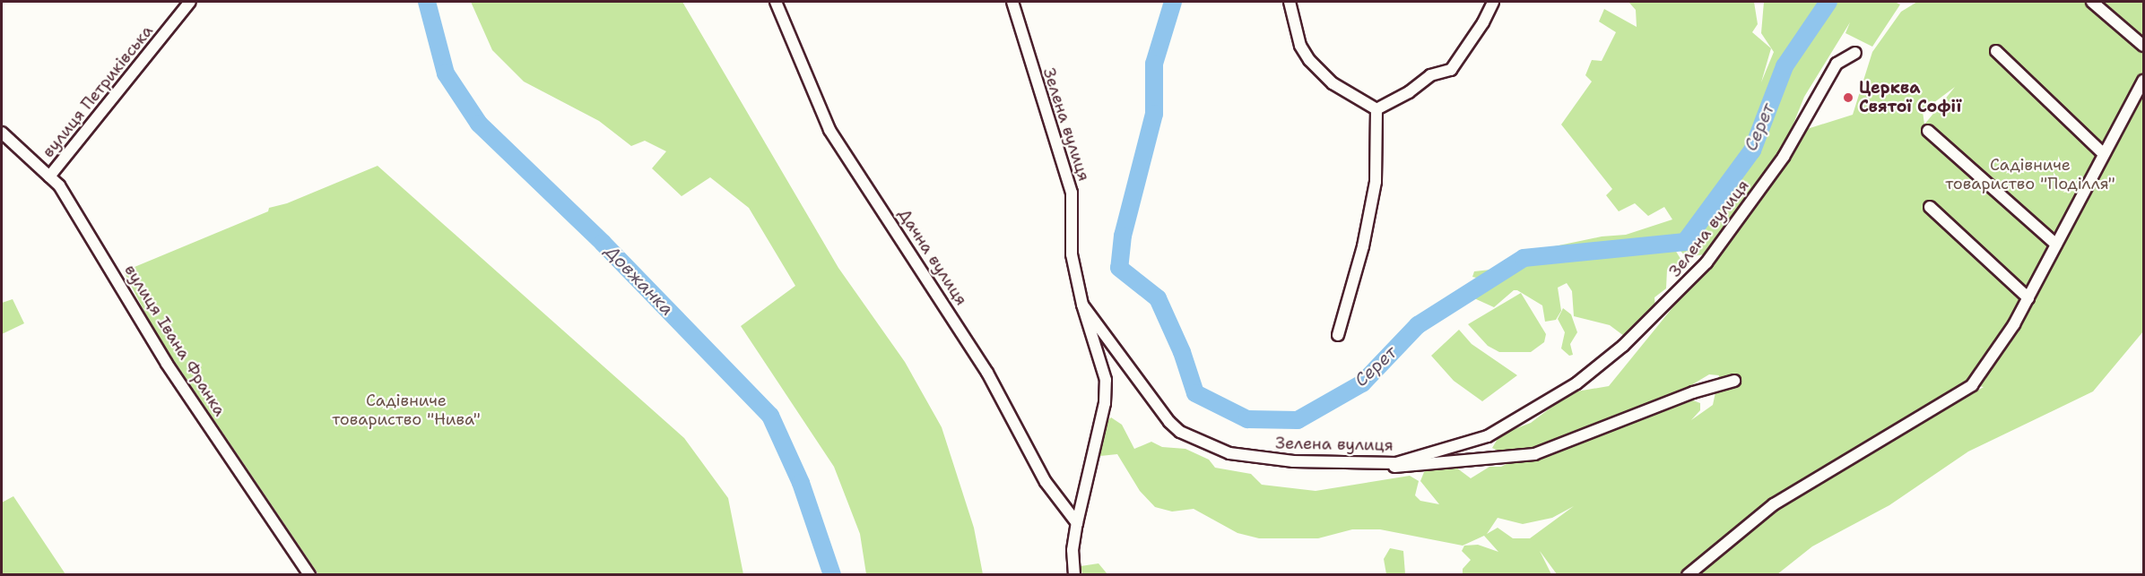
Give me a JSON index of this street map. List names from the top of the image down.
{
  "streets": {
    "street": [
      "вулиця Петриківська",
      "Зелена вулиця",
      "Дачна вулиця",
      "вулиця Івана Франка"
    ]
  },
  "crossings": [
    ["вулиця Петриківська", "вулиця Івана Франка"]
  ],
  "water": ["Серет", "Довжанка"],
  "parks": ["Садівниче товариство \"Поділля\"", "Садівниче товариство \"Нива\""],
  "places": ["Церква Святої Софії"]
}
